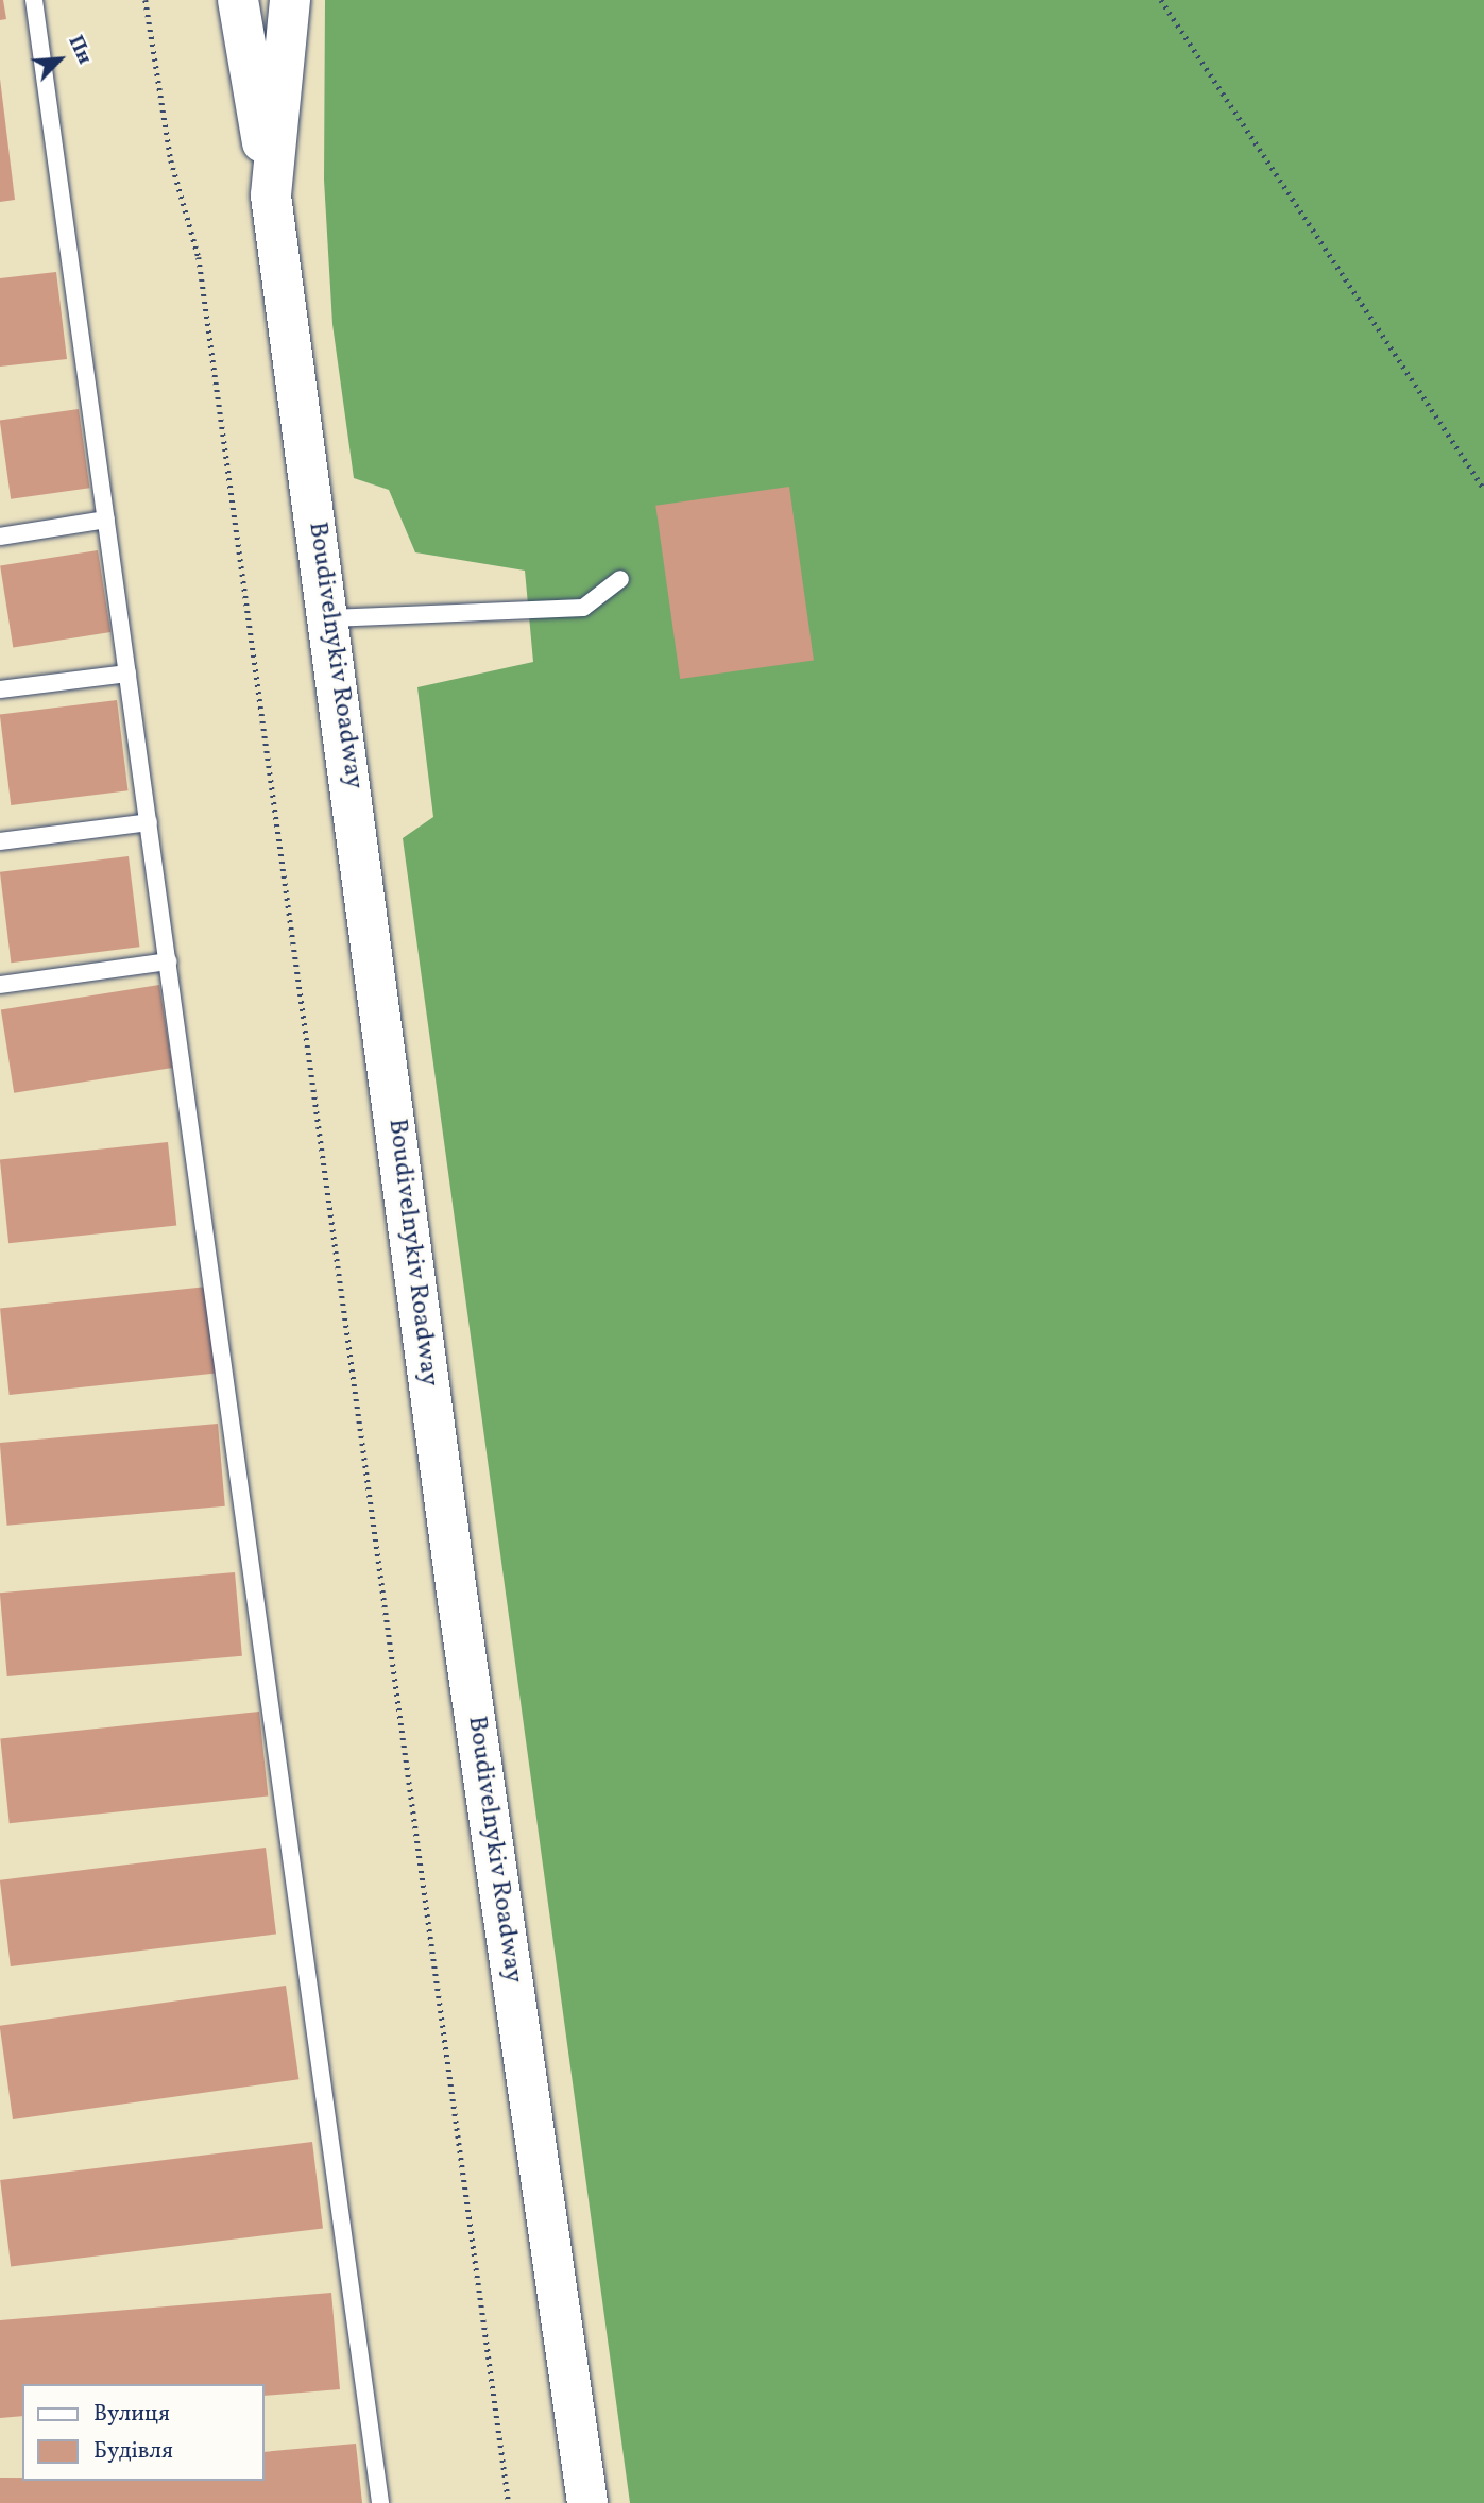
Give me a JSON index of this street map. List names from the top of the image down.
{
  "streets": {
    "main road": ["Boudivelnykiv Roadway"]
  },
  "legend": ["Вулиця", "Будівля"],
  "north": "top right"
}
